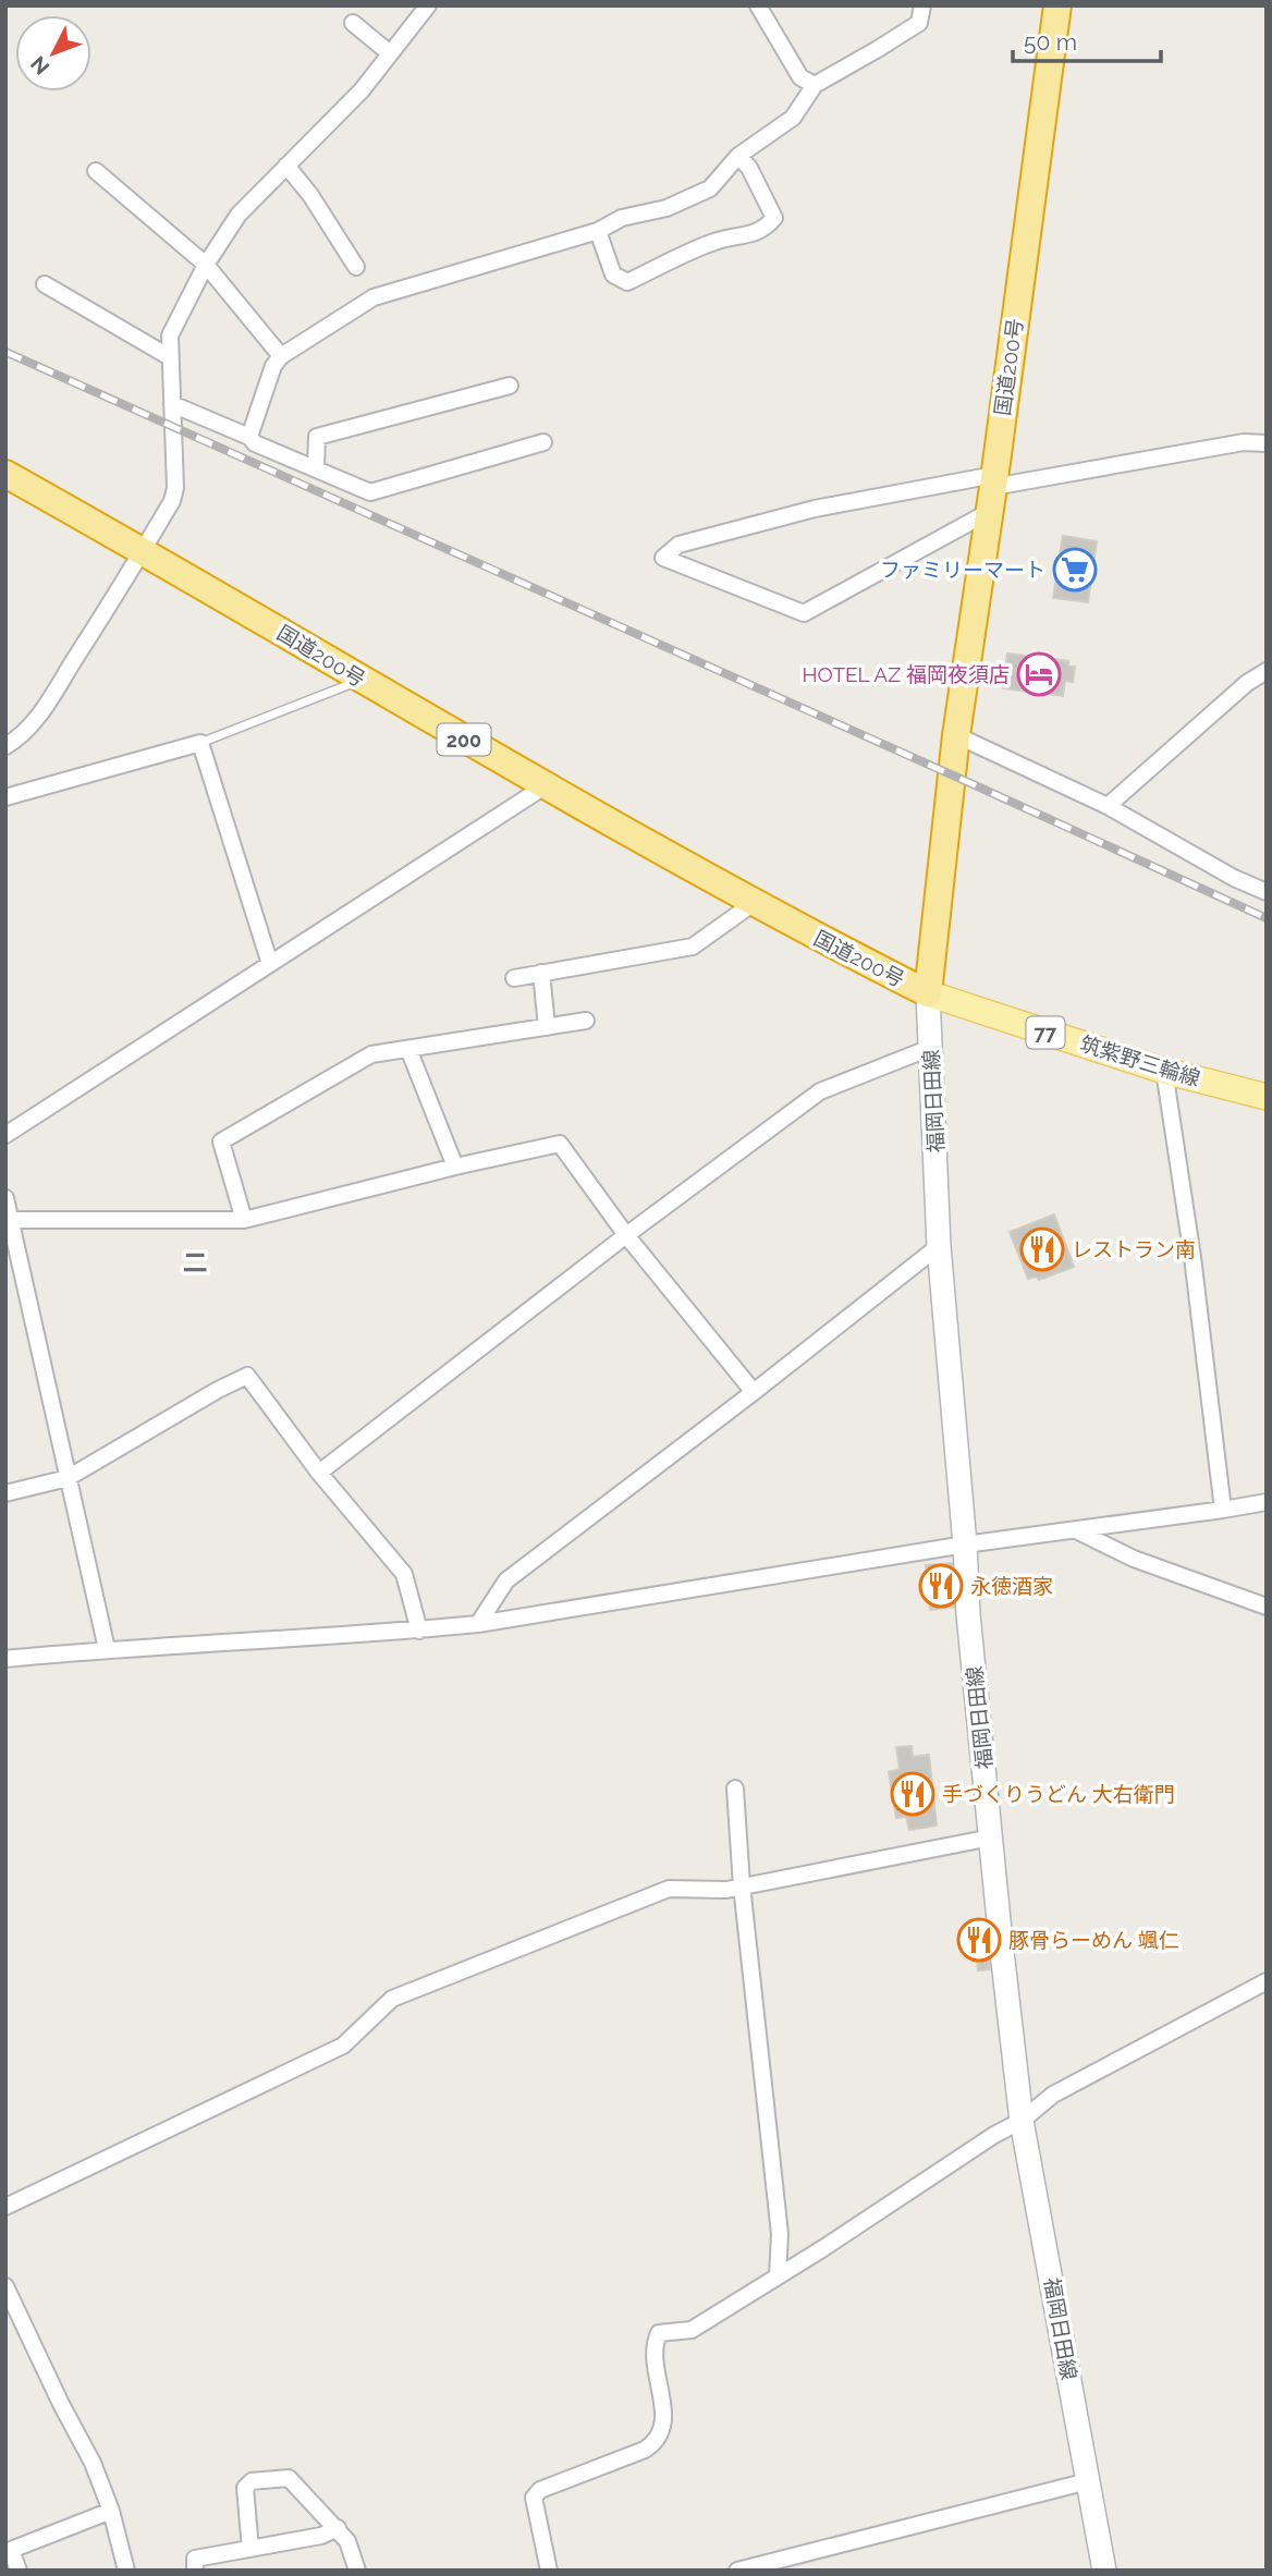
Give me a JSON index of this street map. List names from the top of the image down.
{
  "streets": {
    "highway": ["国道200号", "200"],
    "main road": ["77", "筑紫野三輪線", "福岡日田線"]
  },
  "crossings": [
    ["国道200号", "筑紫野三輪線"],
    ["国道200号", "福岡日田線"],
    ["筑紫野三輪線", "福岡日田線"]
  ],
  "districts": ["二"],
  "places": {
    "supermarket": ["ファミリーマート"],
    "hotel": ["HOTEL AZ 福岡夜須店"],
    "restaurant": [
      "レストラン南",
      "永徳酒家",
      "手づくりうどん 大右衛門",
      "豚骨らーめん 颯仁"
    ]
  },
  "scale_bar": "50 m",
  "north": "bottom left"
}
